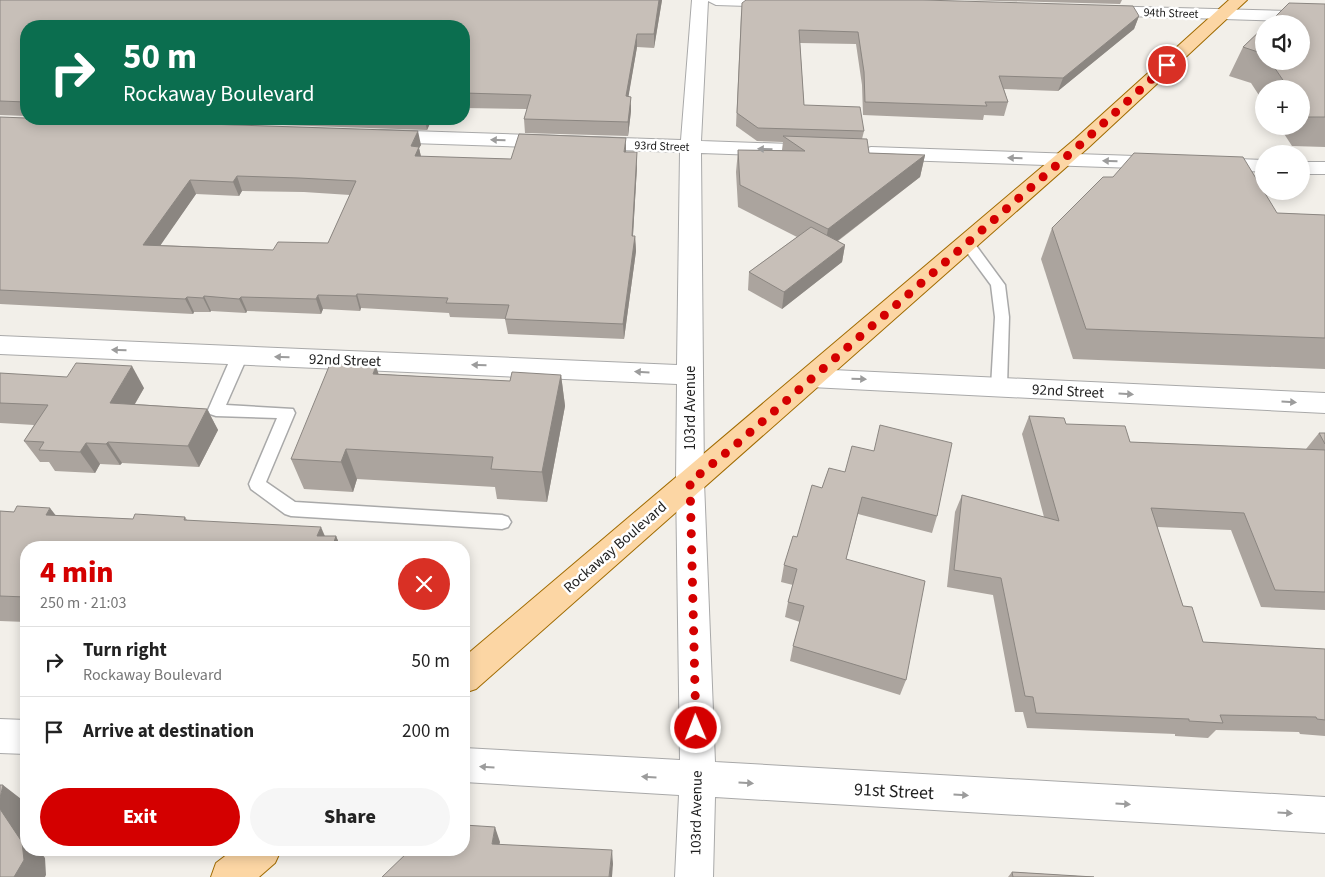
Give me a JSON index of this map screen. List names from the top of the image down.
{
  "streets": {
    "main road": ["Rockaway Boulevard"],
    "street": [
      "94th Street",
      "93rd Street",
      "92nd Street",
      "103rd Avenue",
      "91st Street"
    ]
  },
  "crossings": [
    ["94th Street", "Rockaway Boulevard"],
    ["93rd Street", "103rd Avenue"],
    ["93rd Street", "Rockaway Boulevard"],
    ["92nd Street", "103rd Avenue"],
    ["92nd Street", "Rockaway Boulevard"],
    ["103rd Avenue", "Rockaway Boulevard"],
    ["103rd Avenue", "91st Street"]
  ],
  "one_way": ["93rd Street"],
  "page": {
    "map_buttons": ["+", "−"],
    "turn": ["50 m", "Rockaway Boulevard"],
    "heading": ["4 min", "250 m · 21:03"],
    "list": [
      {
        "name": "Turn right",
        "note": "Rockaway Boulevard",
        "value": "50 m"
      },
      {
        "name": "Arrive at destination",
        "value": "200 m"
      }
    ],
    "buttons": ["Exit", "Share"]
  }
}
